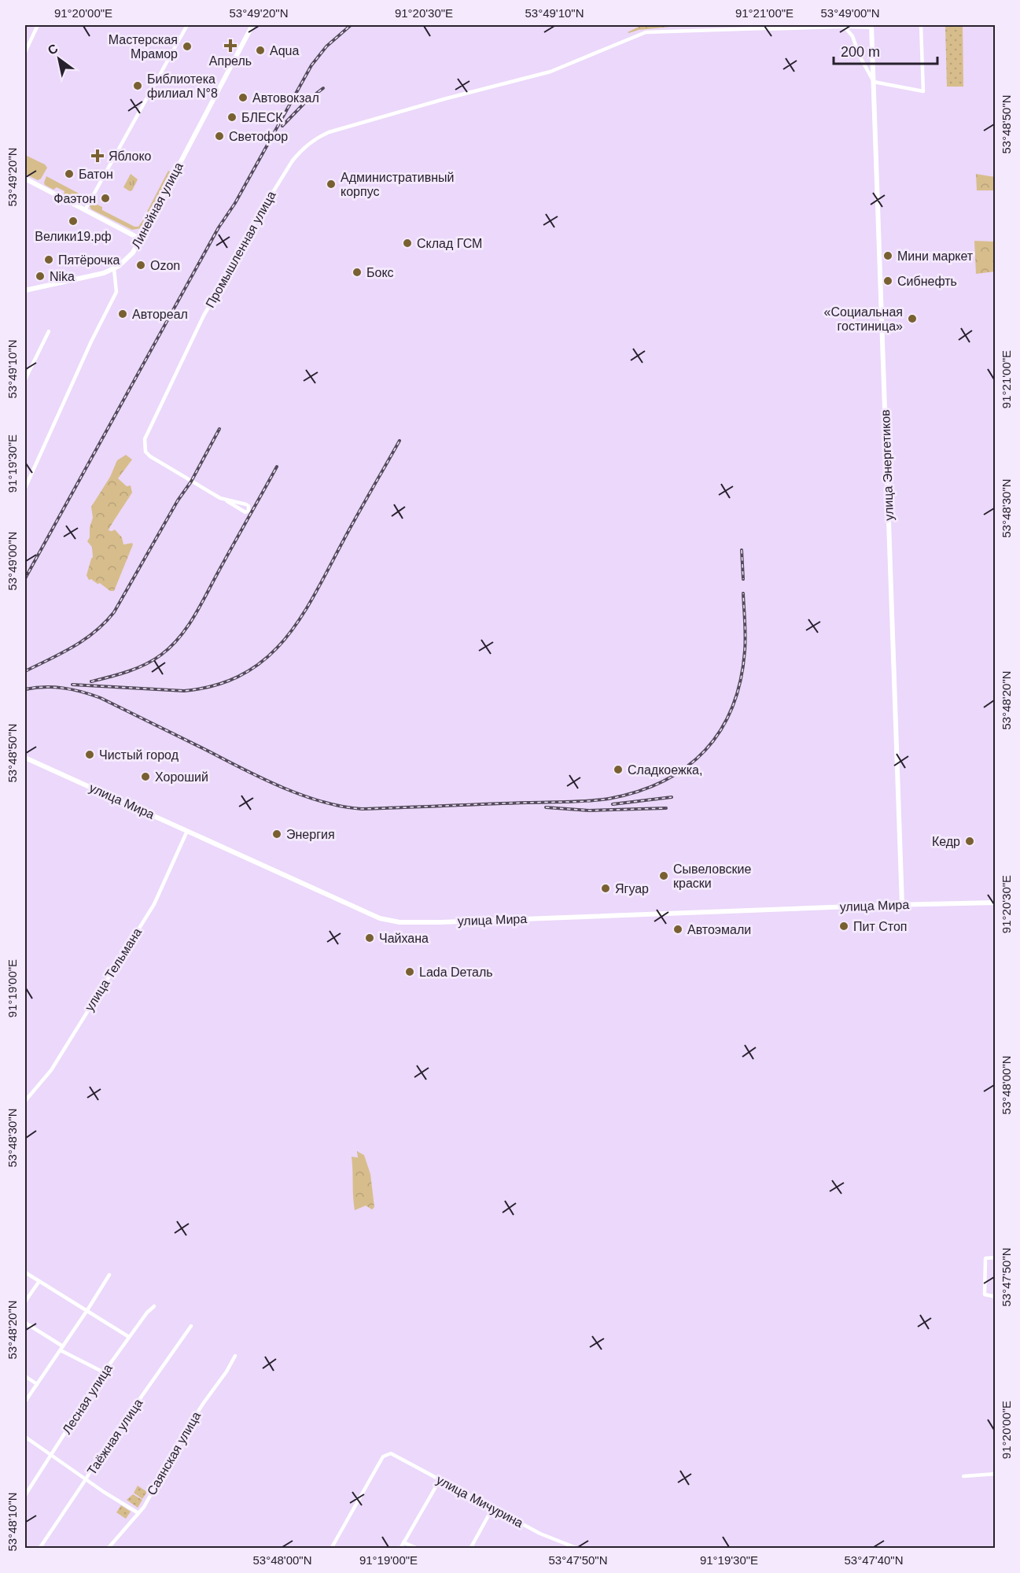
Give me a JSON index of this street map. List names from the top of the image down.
{
  "streets": {
    "main road": ["Линейная улица", "улица Энергетиков", "улица Мира"],
    "street": [
      "Промышленная улица",
      "улица Тельмана",
      "Лесная улица",
      "Таёжная улица",
      "Саянская улица",
      "улица Мичурина"
    ]
  },
  "crossings": [
    ["улица Энергетиков", "улица Мира"],
    ["улица Мира", "улица Тельмана"]
  ],
  "places": {
    "health": ["Апрель", "Яблоко"],
    "other": [
      "Мастерская Мрамор",
      "Aqua",
      "Библиотека филиал N°8",
      "Автовокзал",
      "БЛЕСК",
      "Светофор",
      "Батон",
      "Административный корпус",
      "Фаэтон",
      "Велики19.рф",
      "Склад ГСМ",
      "Мини маркет",
      "Пятёрочка",
      "Ozon",
      "Бокс",
      "Nika",
      "Сибнефть",
      "Автореал",
      "«Социальная гостиница»",
      "Чистый город",
      "Сладкоежка,",
      "Хороший",
      "Энергия",
      "Кедр",
      "Сывеловские краски",
      "Ягуар",
      "Пит Стоп",
      "Автоэмали",
      "Чайхана",
      "Lada Dеталь"
    ]
  },
  "scale_bar": "200 m",
  "north": "top left",
  "coordinates": [
    "91°20'00\"E",
    "53°49'20\"N",
    "91°20'30\"E",
    "53°49'10\"N",
    "91°21'00\"E",
    "53°49'00\"N",
    "53°48'50\"N",
    "91°19'30\"E",
    "53°48'30\"N",
    "53°48'20\"N",
    "91°19'00\"E",
    "53°48'00\"N",
    "53°47'50\"N",
    "53°48'10\"N",
    "53°47'40\"N"
  ]
}
